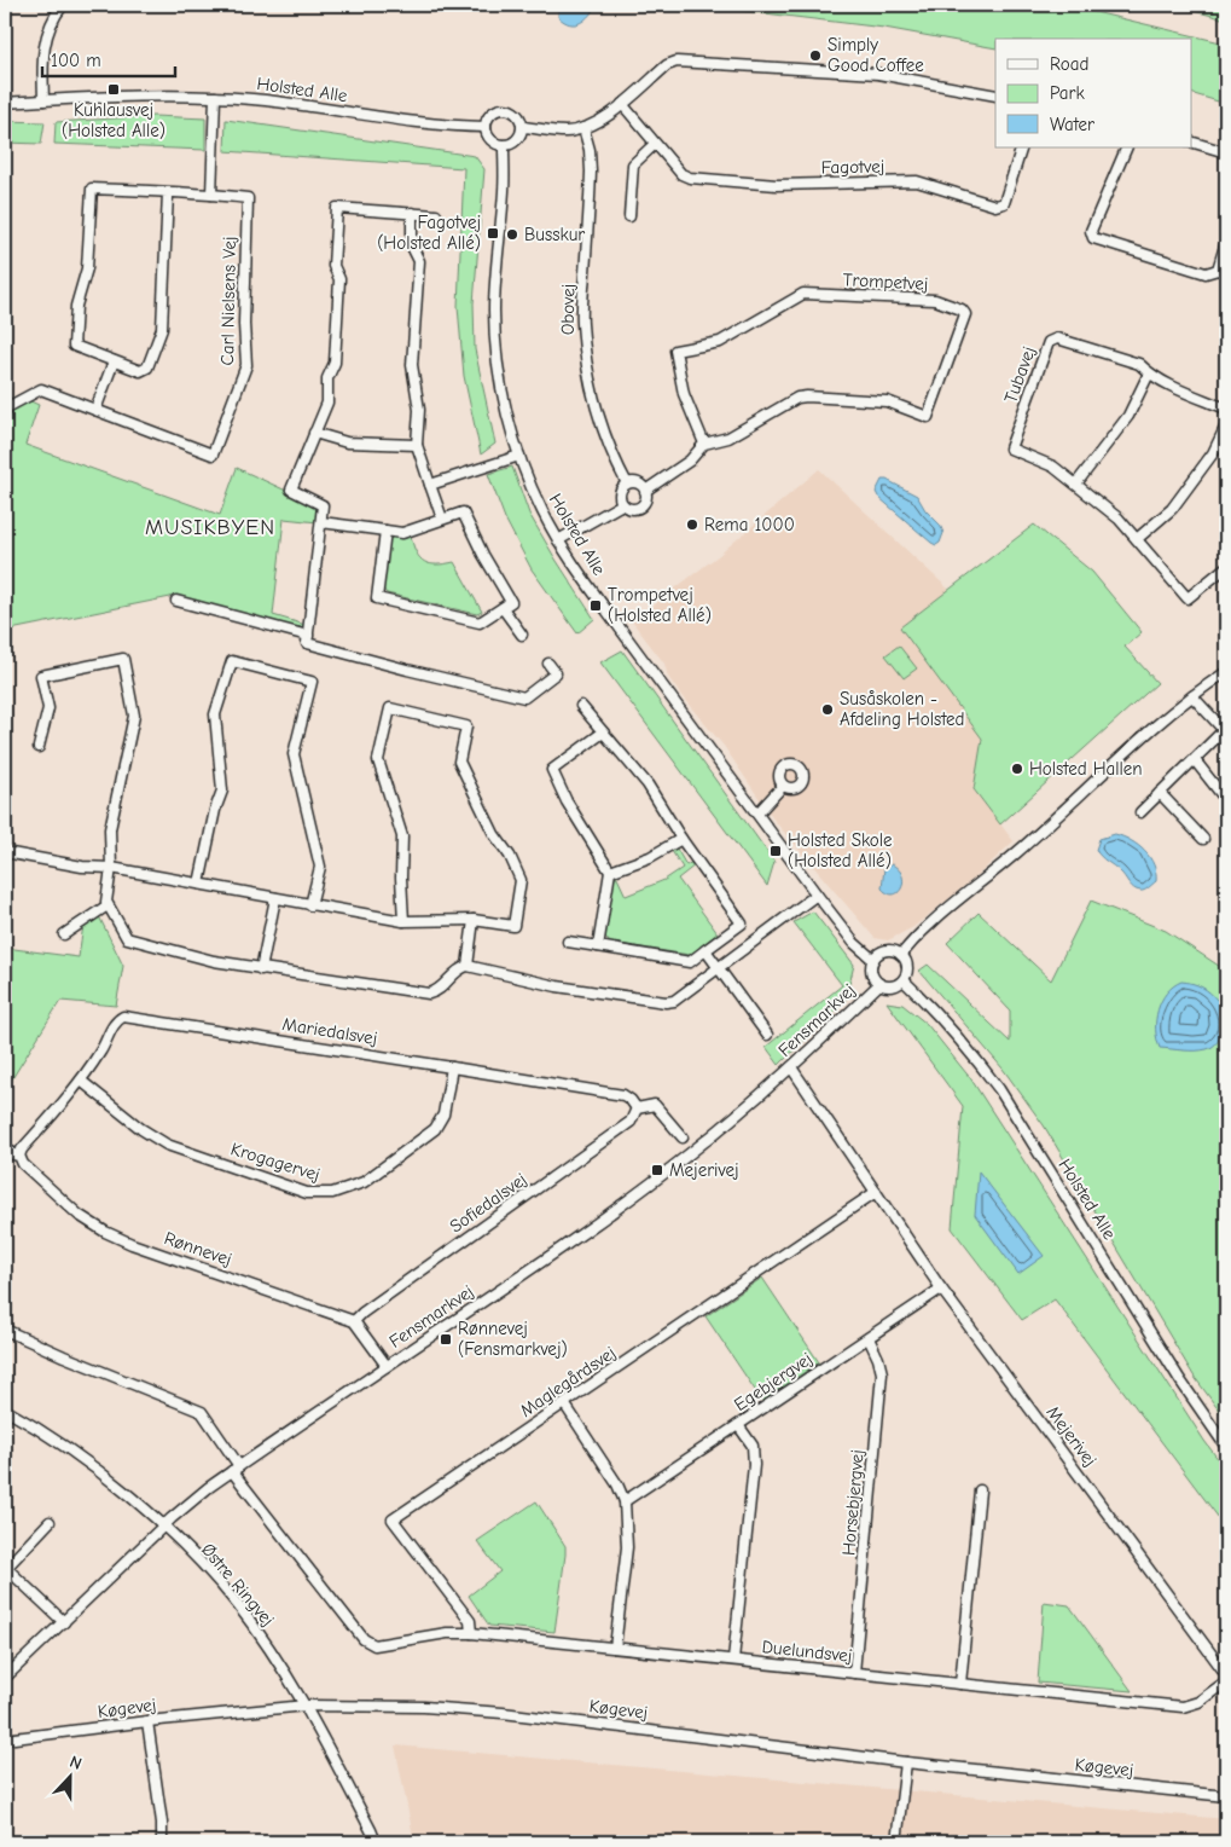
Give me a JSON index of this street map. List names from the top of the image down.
{
  "streets": {
    "street": [
      "Holsted Alle",
      "Fagotvej",
      "Trompetvej",
      "Carl Nielsens Vej",
      "Obovej",
      "Tubavej",
      "Fensmarkvej",
      "Mariedalsvej",
      "Krogagervej",
      "Sofiedalsvej",
      "Rønnevej",
      "Maglegårdsvej",
      "Egebjergvej",
      "Mejerivej",
      "Horsebjergvej",
      "Østre Ringvej",
      "Duelundsvej",
      "Køgevej"
    ]
  },
  "crossings": [
    ["Holsted Alle", "Fensmarkvej"],
    ["Trompetvej", "Obovej"],
    ["Fensmarkvej", "Mejerivej"],
    ["Fensmarkvej", "Østre Ringvej"],
    ["Fensmarkvej", "Duelundsvej"],
    ["Mariedalsvej", "Krogagervej"],
    ["Mariedalsvej", "Sofiedalsvej"],
    ["Mariedalsvej", "Rønnevej"],
    ["Sofiedalsvej", "Rønnevej"],
    ["Maglegårdsvej", "Mejerivej"],
    ["Maglegårdsvej", "Duelundsvej"],
    ["Egebjergvej", "Mejerivej"],
    ["Egebjergvej", "Horsebjergvej"],
    ["Horsebjergvej", "Duelundsvej"],
    ["Østre Ringvej", "Køgevej"]
  ],
  "districts": ["MUSIKBYEN"],
  "places": {
    "other": [
      "Simply Good Coffee",
      "Busskur",
      "Rema 1000",
      "Susåskolen - Afdeling Holsted",
      "Holsted Hallen"
    ],
    "transit": [
      "Kuhlausvej (Holsted Alle)",
      "Fagotvej (Holsted Allé)",
      "Trompetvej (Holsted Allé)",
      "Holsted Skole (Holsted Allé)",
      "Mejerivej",
      "Rønnevej (Fensmarkvej)"
    ]
  },
  "legend": ["Road", "Park", "Water"],
  "scale_bar": "100 m",
  "north": "top"
}
